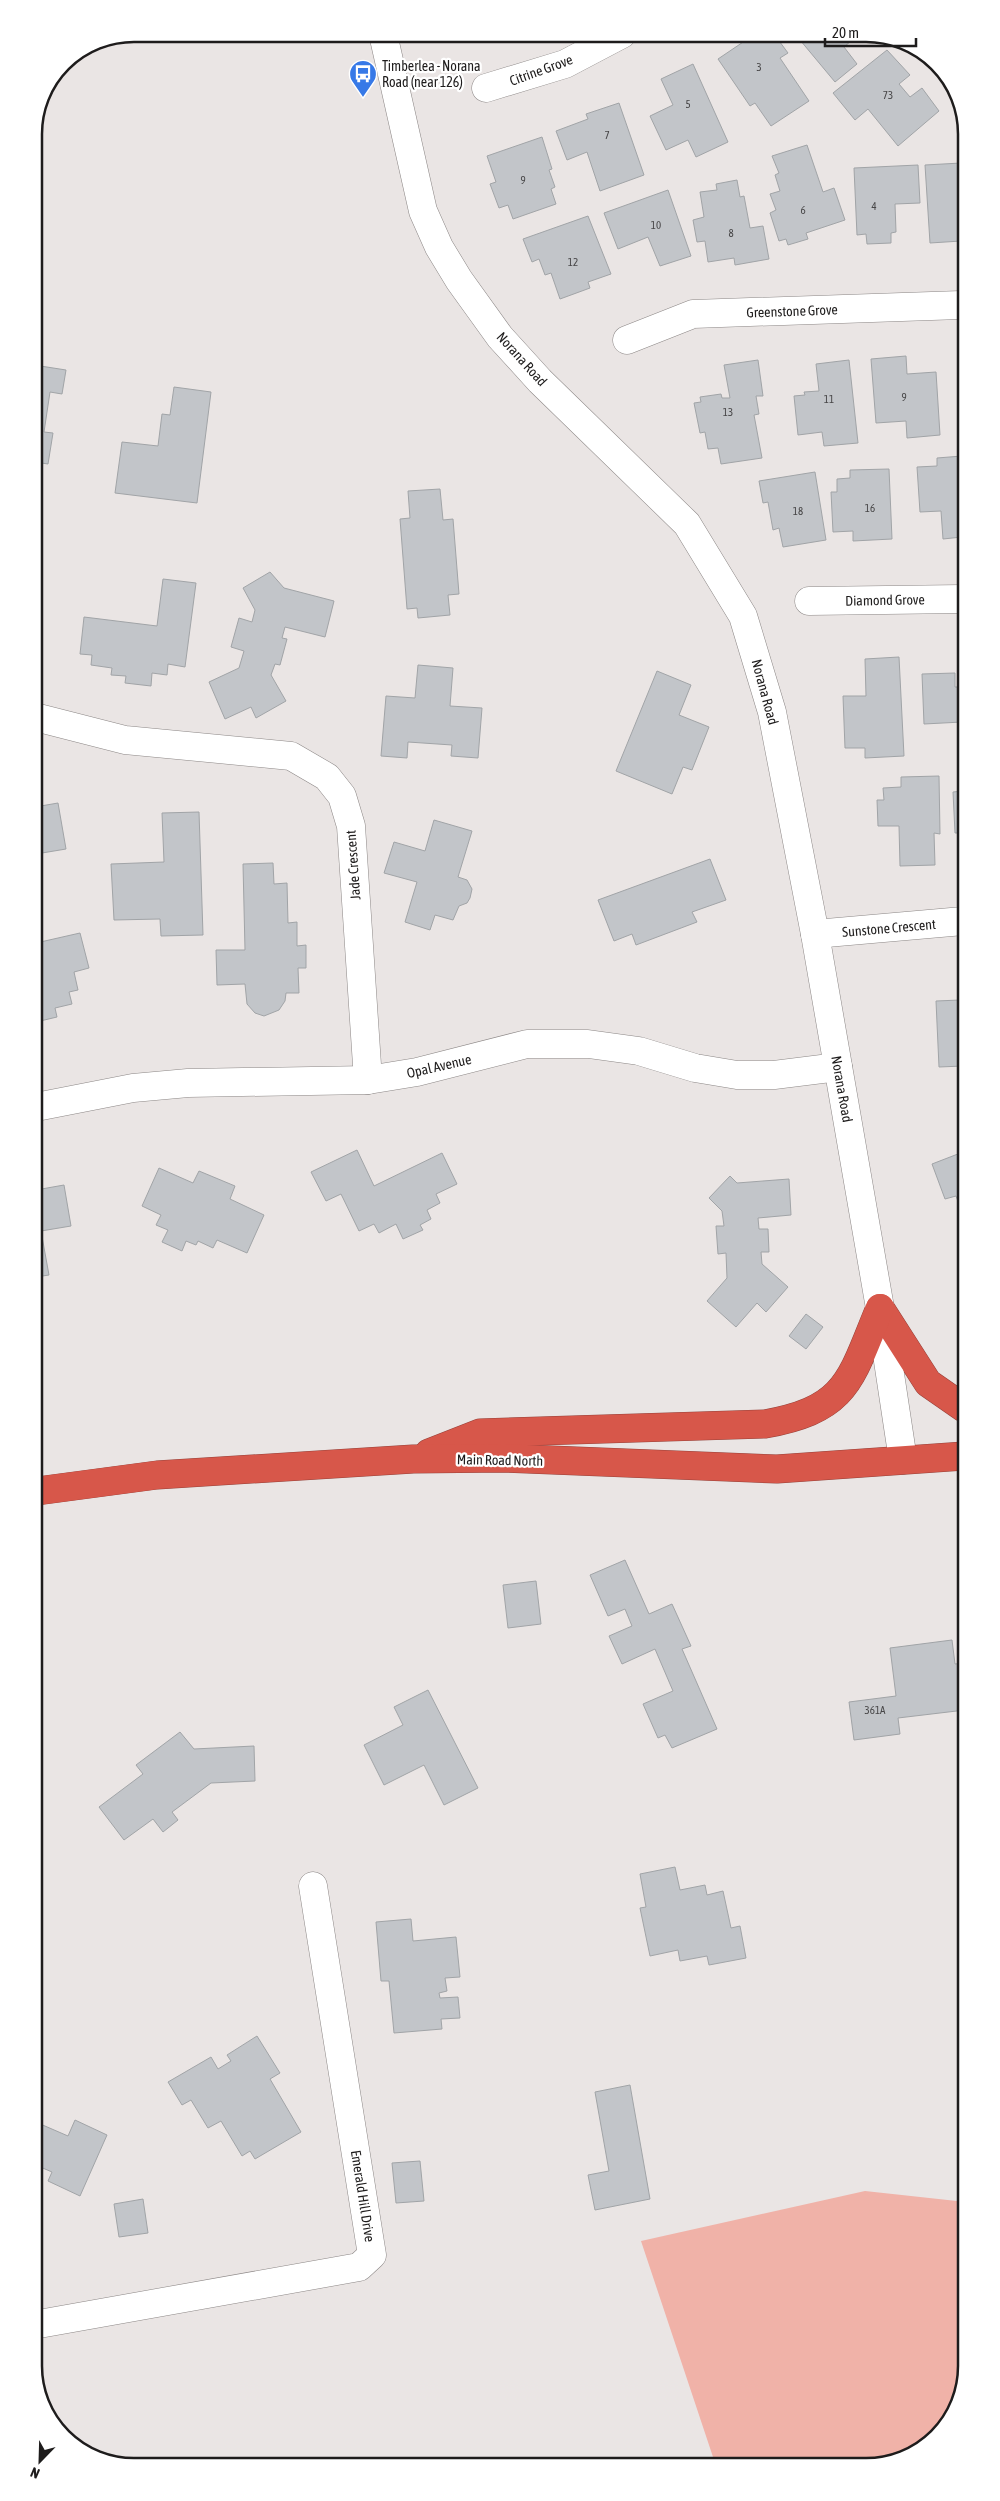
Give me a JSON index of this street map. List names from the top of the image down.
{
  "streets": {
    "highway": ["Main Road North"],
    "street": [
      "Citrine Grove",
      "Greenstone Grove",
      "Norana Road",
      "Diamond Grove",
      "Jade Crescent",
      "Sunstone Crescent",
      "Opal Avenue",
      "Emerald Hill Drive"
    ]
  },
  "crossings": [
    ["Norana Road", "Sunstone Crescent"],
    ["Norana Road", "Opal Avenue"],
    ["Norana Road", "Main Road North"],
    ["Jade Crescent", "Opal Avenue"]
  ],
  "places": {
    "bus stop": ["Timberlea - Norana Road (near 126)"]
  },
  "house_numbers": [
    "3",
    "73",
    "5",
    "7",
    "9",
    "4",
    "6",
    "10",
    "8",
    "12",
    "9",
    "11",
    "13",
    "16",
    "18",
    "361A"
  ],
  "scale_bar": "20 m",
  "north": "bottom left"
}
